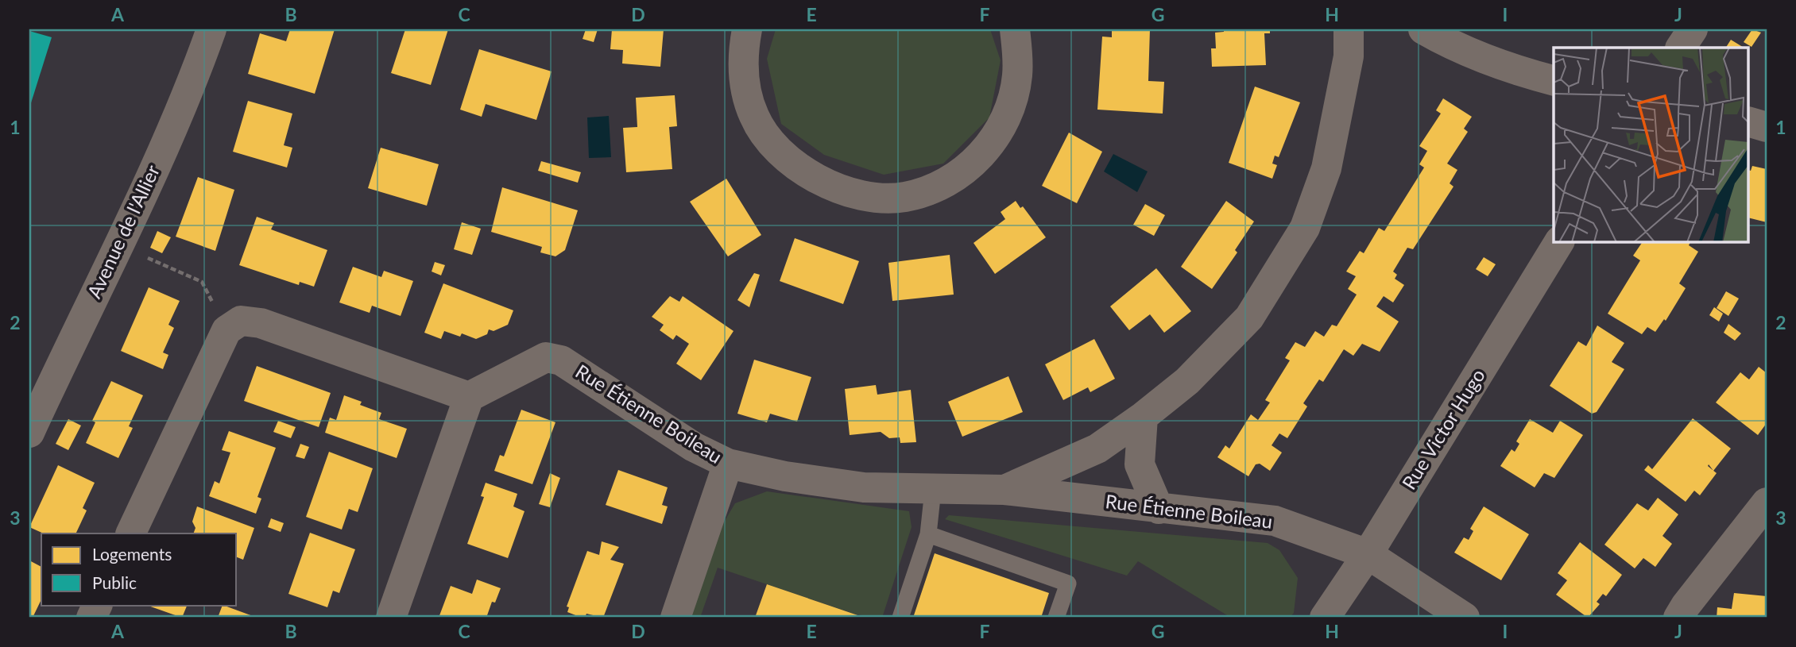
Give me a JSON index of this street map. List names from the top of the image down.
{
  "streets": {
    "street": ["Avenue de l'Allier", "Rue Étienne Boileau", "Rue Victor Hugo"]
  },
  "crossings": [
    ["Rue Étienne Boileau", "Rue Victor Hugo"]
  ],
  "legend": ["Logements", "Public"],
  "grid": {
    "columns": [
      "A",
      "B",
      "C",
      "D",
      "E",
      "F",
      "G",
      "H",
      "I",
      "J"
    ],
    "rows": ["1", "2", "3"]
  }
}
